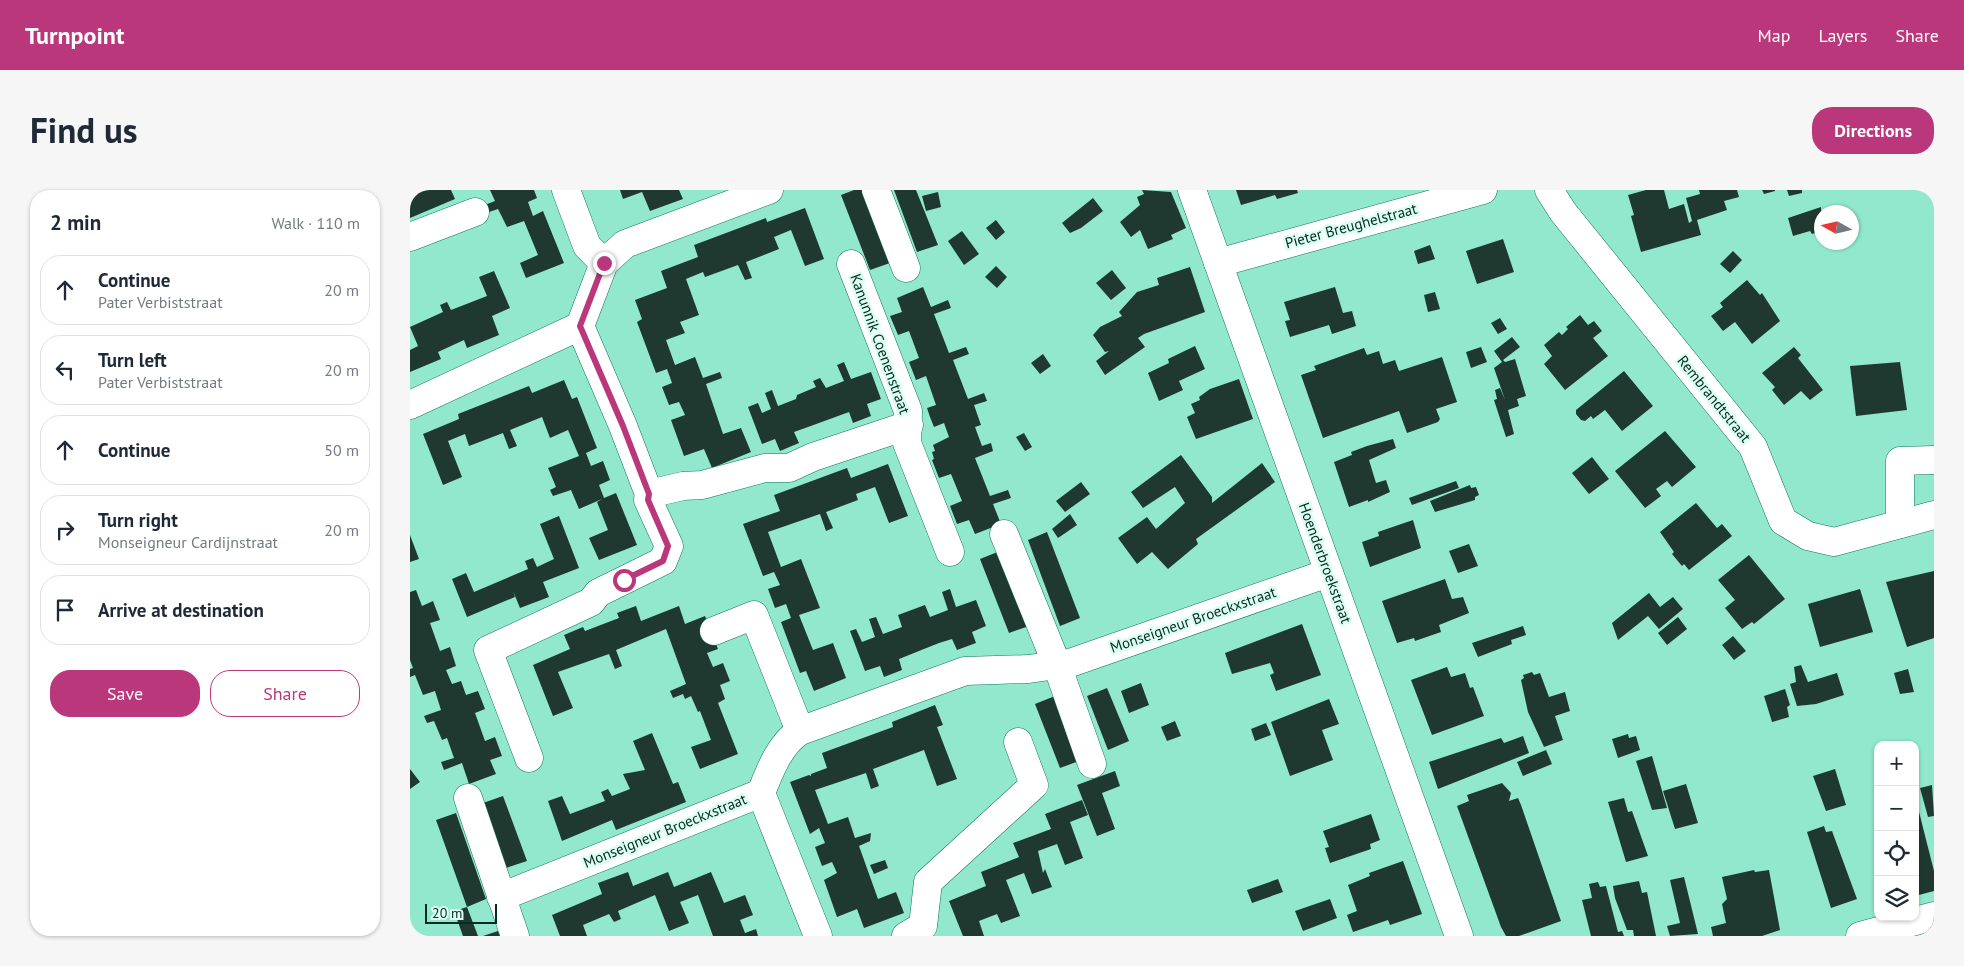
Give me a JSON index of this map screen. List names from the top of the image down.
{
  "streets": {
    "street": [
      "Pieter Breughelstraat",
      "Kanunnik Coenenstraat",
      "Rembrandtstraat",
      "Hoenderbroekstraat",
      "Monseigneur Broeckxstraat"
    ]
  },
  "crossings": [
    ["Pieter Breughelstraat", "Hoenderbroekstraat"],
    ["Hoenderbroekstraat", "Monseigneur Broeckxstraat"]
  ],
  "scale_bar": "20 m",
  "north": "left",
  "page": {
    "header": "Turnpoint",
    "nav": ["Map", "Layers", "Share"],
    "title": "Find us",
    "buttons": [
      "Directions",
      ["Save", "Share"]
    ],
    "heading": ["2 min", "Walk · 110 m"],
    "list": [
      ["Continue", "Pater Verbiststraat", "20 m"],
      ["Turn left", "Pater Verbiststraat", "20 m"],
      ["Continue", "50 m"],
      ["Turn right", "Monseigneur Cardijnstraat", "20 m"],
      "Arrive at destination"
    ],
    "map_buttons": ["+", "−"],
    "scale": "20 m"
  }
}
